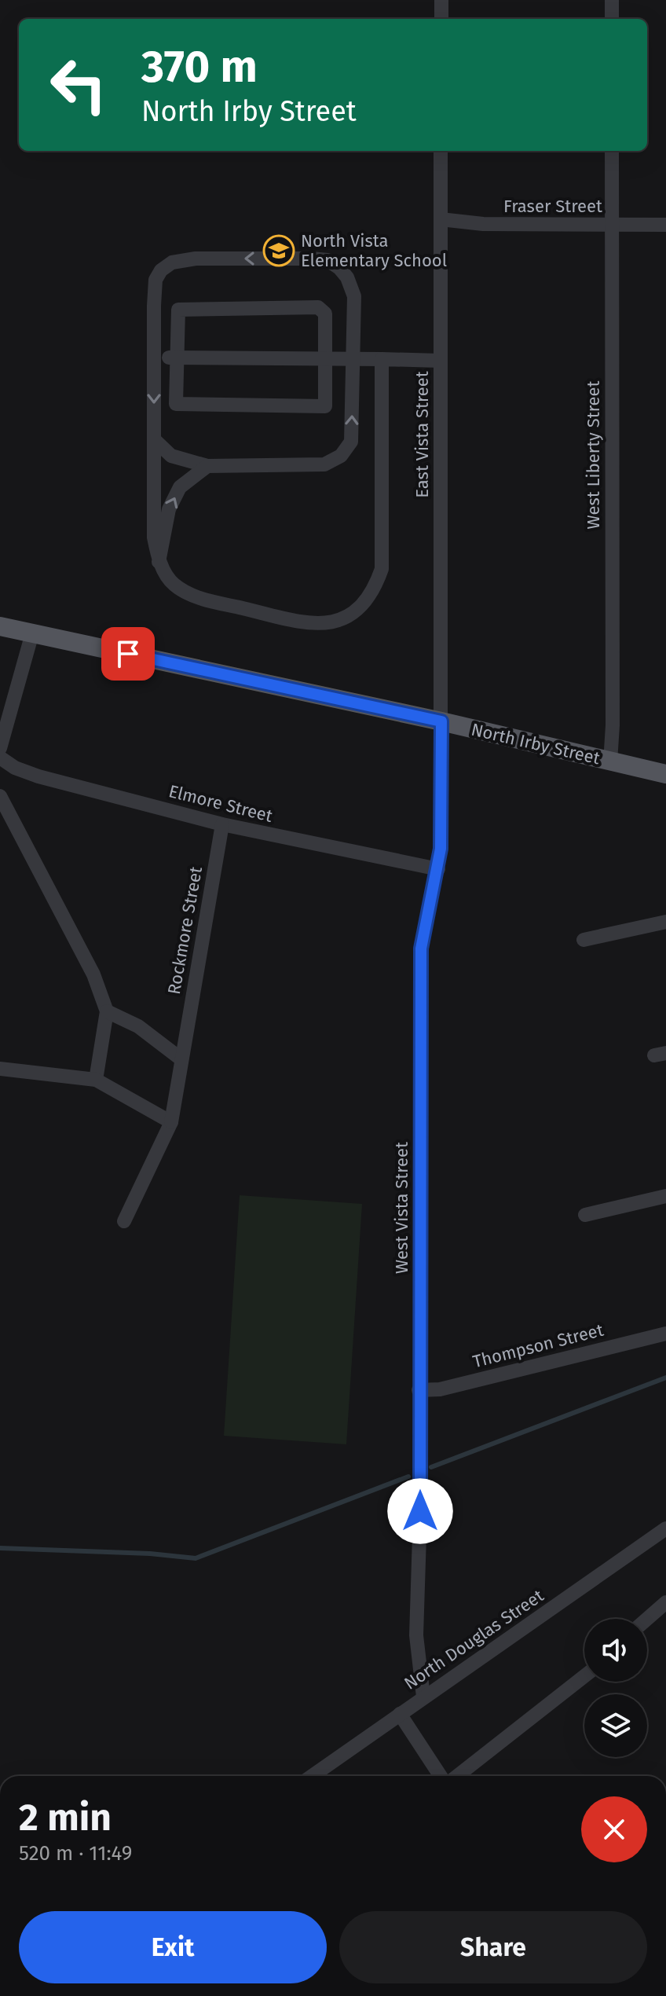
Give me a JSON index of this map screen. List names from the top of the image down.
{
  "streets": {
    "main road": ["North Irby Street"],
    "street": [
      "Fraser Street",
      "East Vista Street",
      "West Liberty Street",
      "Elmore Street",
      "Rockmore Street",
      "West Vista Street",
      "Thompson Street",
      "North Douglas Street"
    ]
  },
  "crossings": [
    ["Fraser Street", "East Vista Street"],
    ["Fraser Street", "West Liberty Street"],
    ["East Vista Street", "North Irby Street"],
    ["East Vista Street", "West Vista Street"],
    ["West Liberty Street", "North Irby Street"],
    ["North Irby Street", "West Vista Street"],
    ["Elmore Street", "Rockmore Street"],
    ["Elmore Street", "West Vista Street"],
    ["West Vista Street", "Thompson Street"],
    ["West Vista Street", "North Douglas Street"]
  ],
  "places": {
    "school or university": ["North Vista Elementary School"]
  },
  "page": {
    "turn": ["370 m", "North Irby Street"],
    "heading": ["2 min", "520 m · 11:49"],
    "buttons": ["Exit", "Share"]
  }
}
